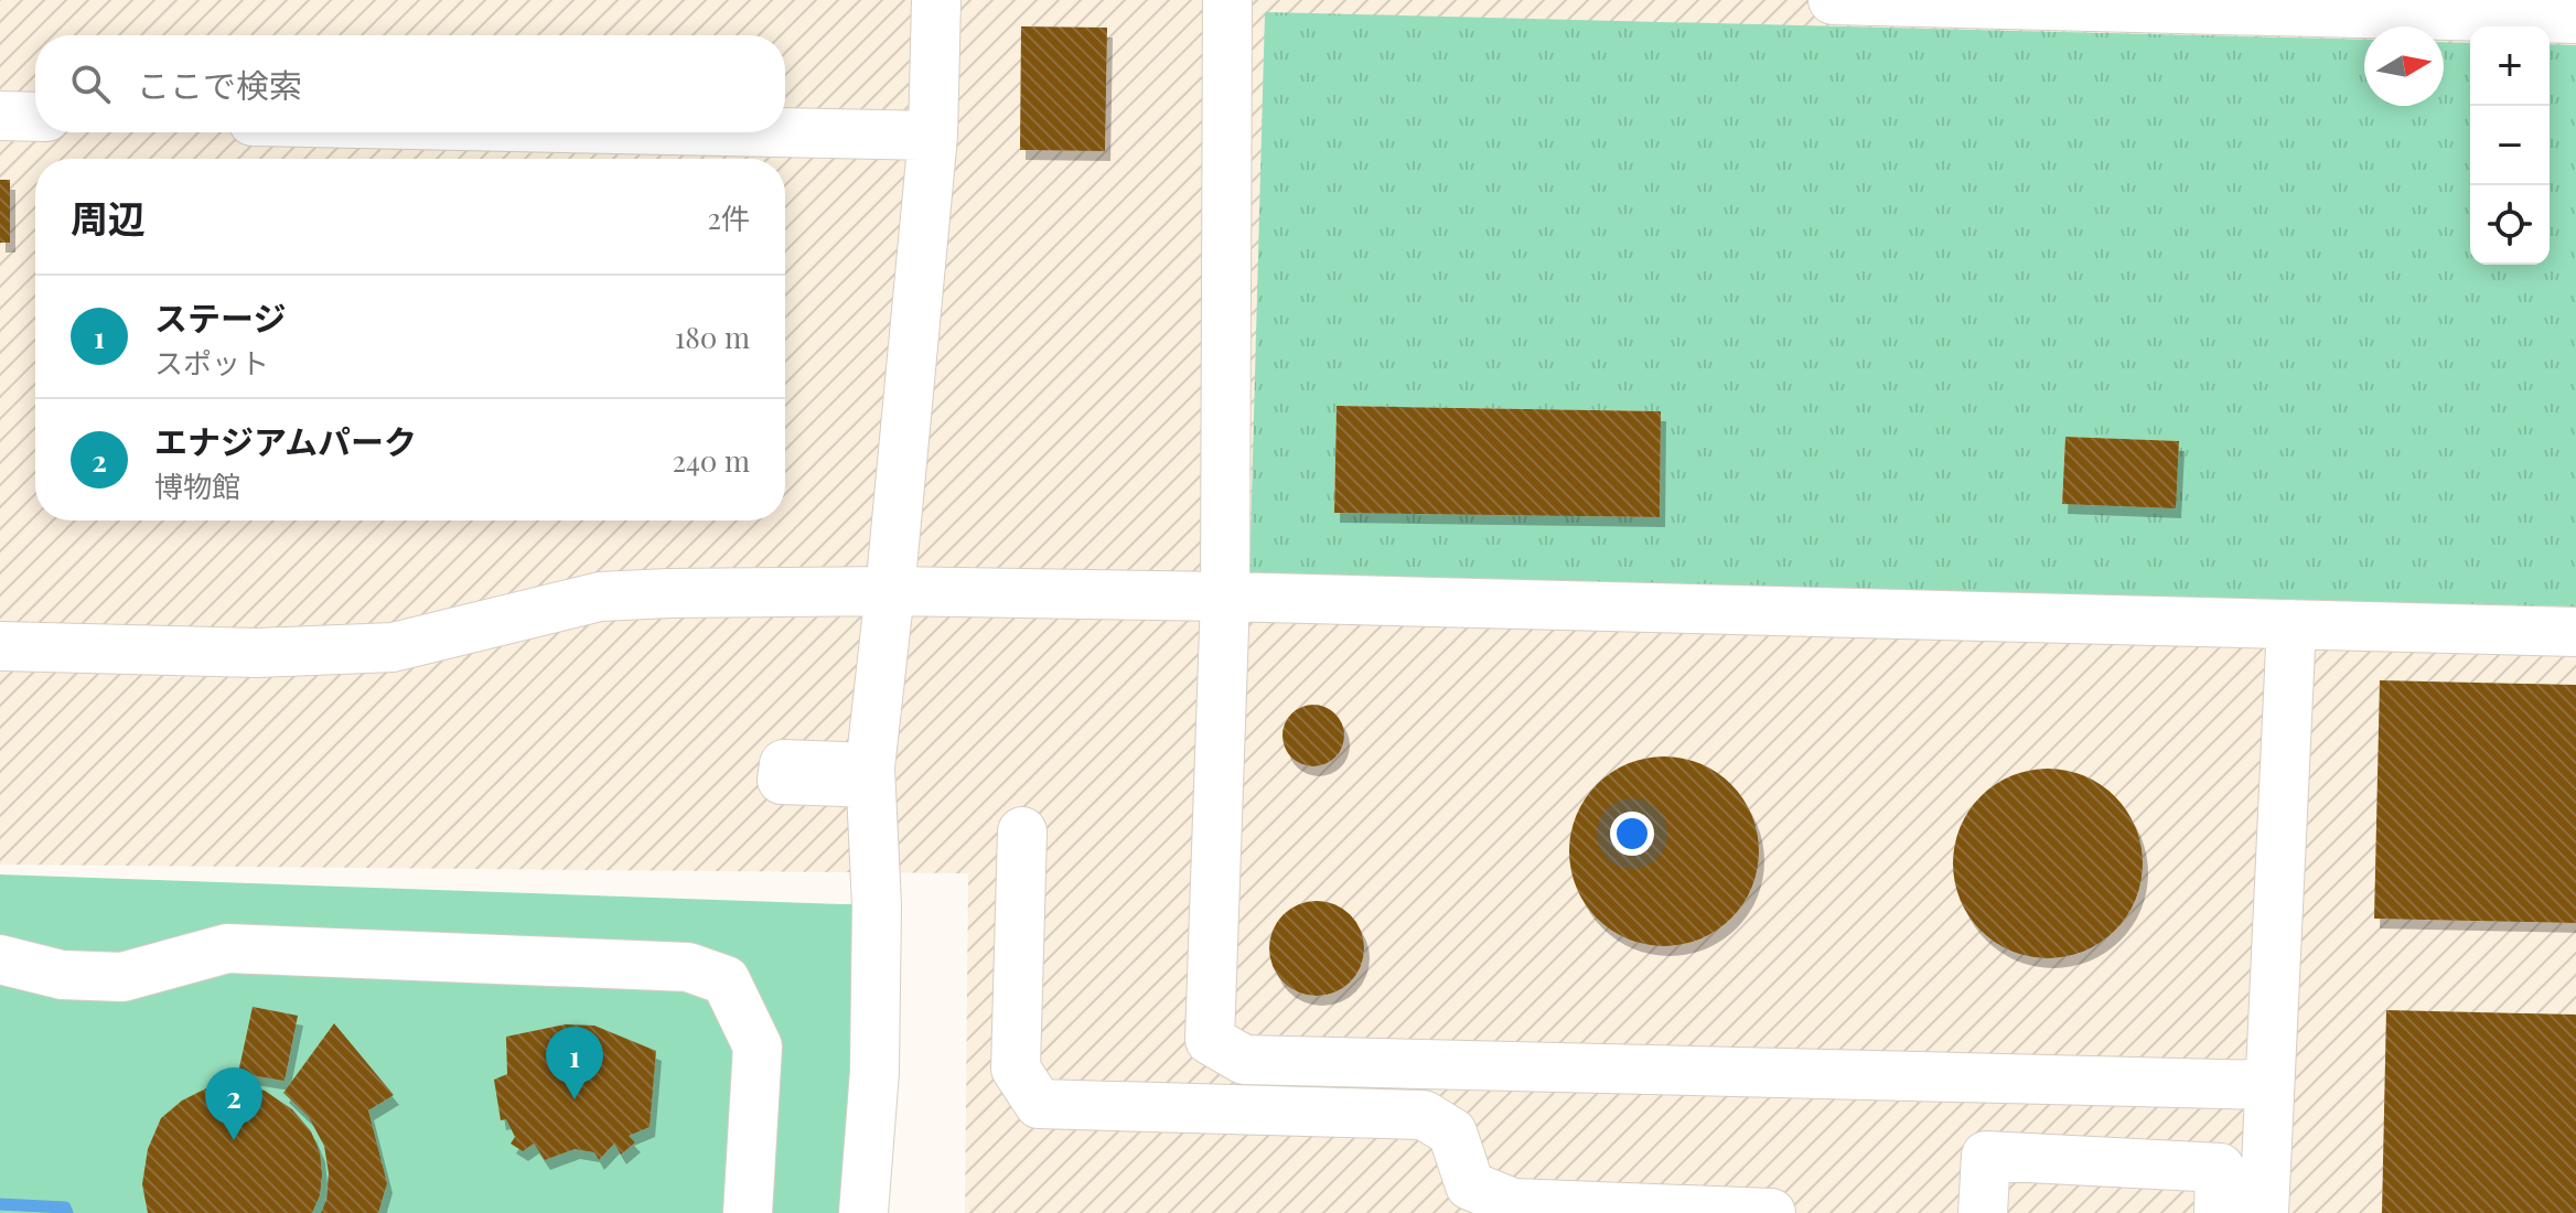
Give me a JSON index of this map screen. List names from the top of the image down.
{
  "north": "right",
  "page": {
    "map_buttons": ["+", "−"],
    "search": "ここで検索",
    "heading": ["周辺", "2件"],
    "list": [
      {
        "mark": "1",
        "name": "ステージ",
        "note": "スポット",
        "value": "180 m"
      },
      {
        "mark": "2",
        "name": "エナジアムパーク",
        "note": "博物館",
        "value": "240 m"
      }
    ],
    "pins": ["1", "2"]
  }
}
